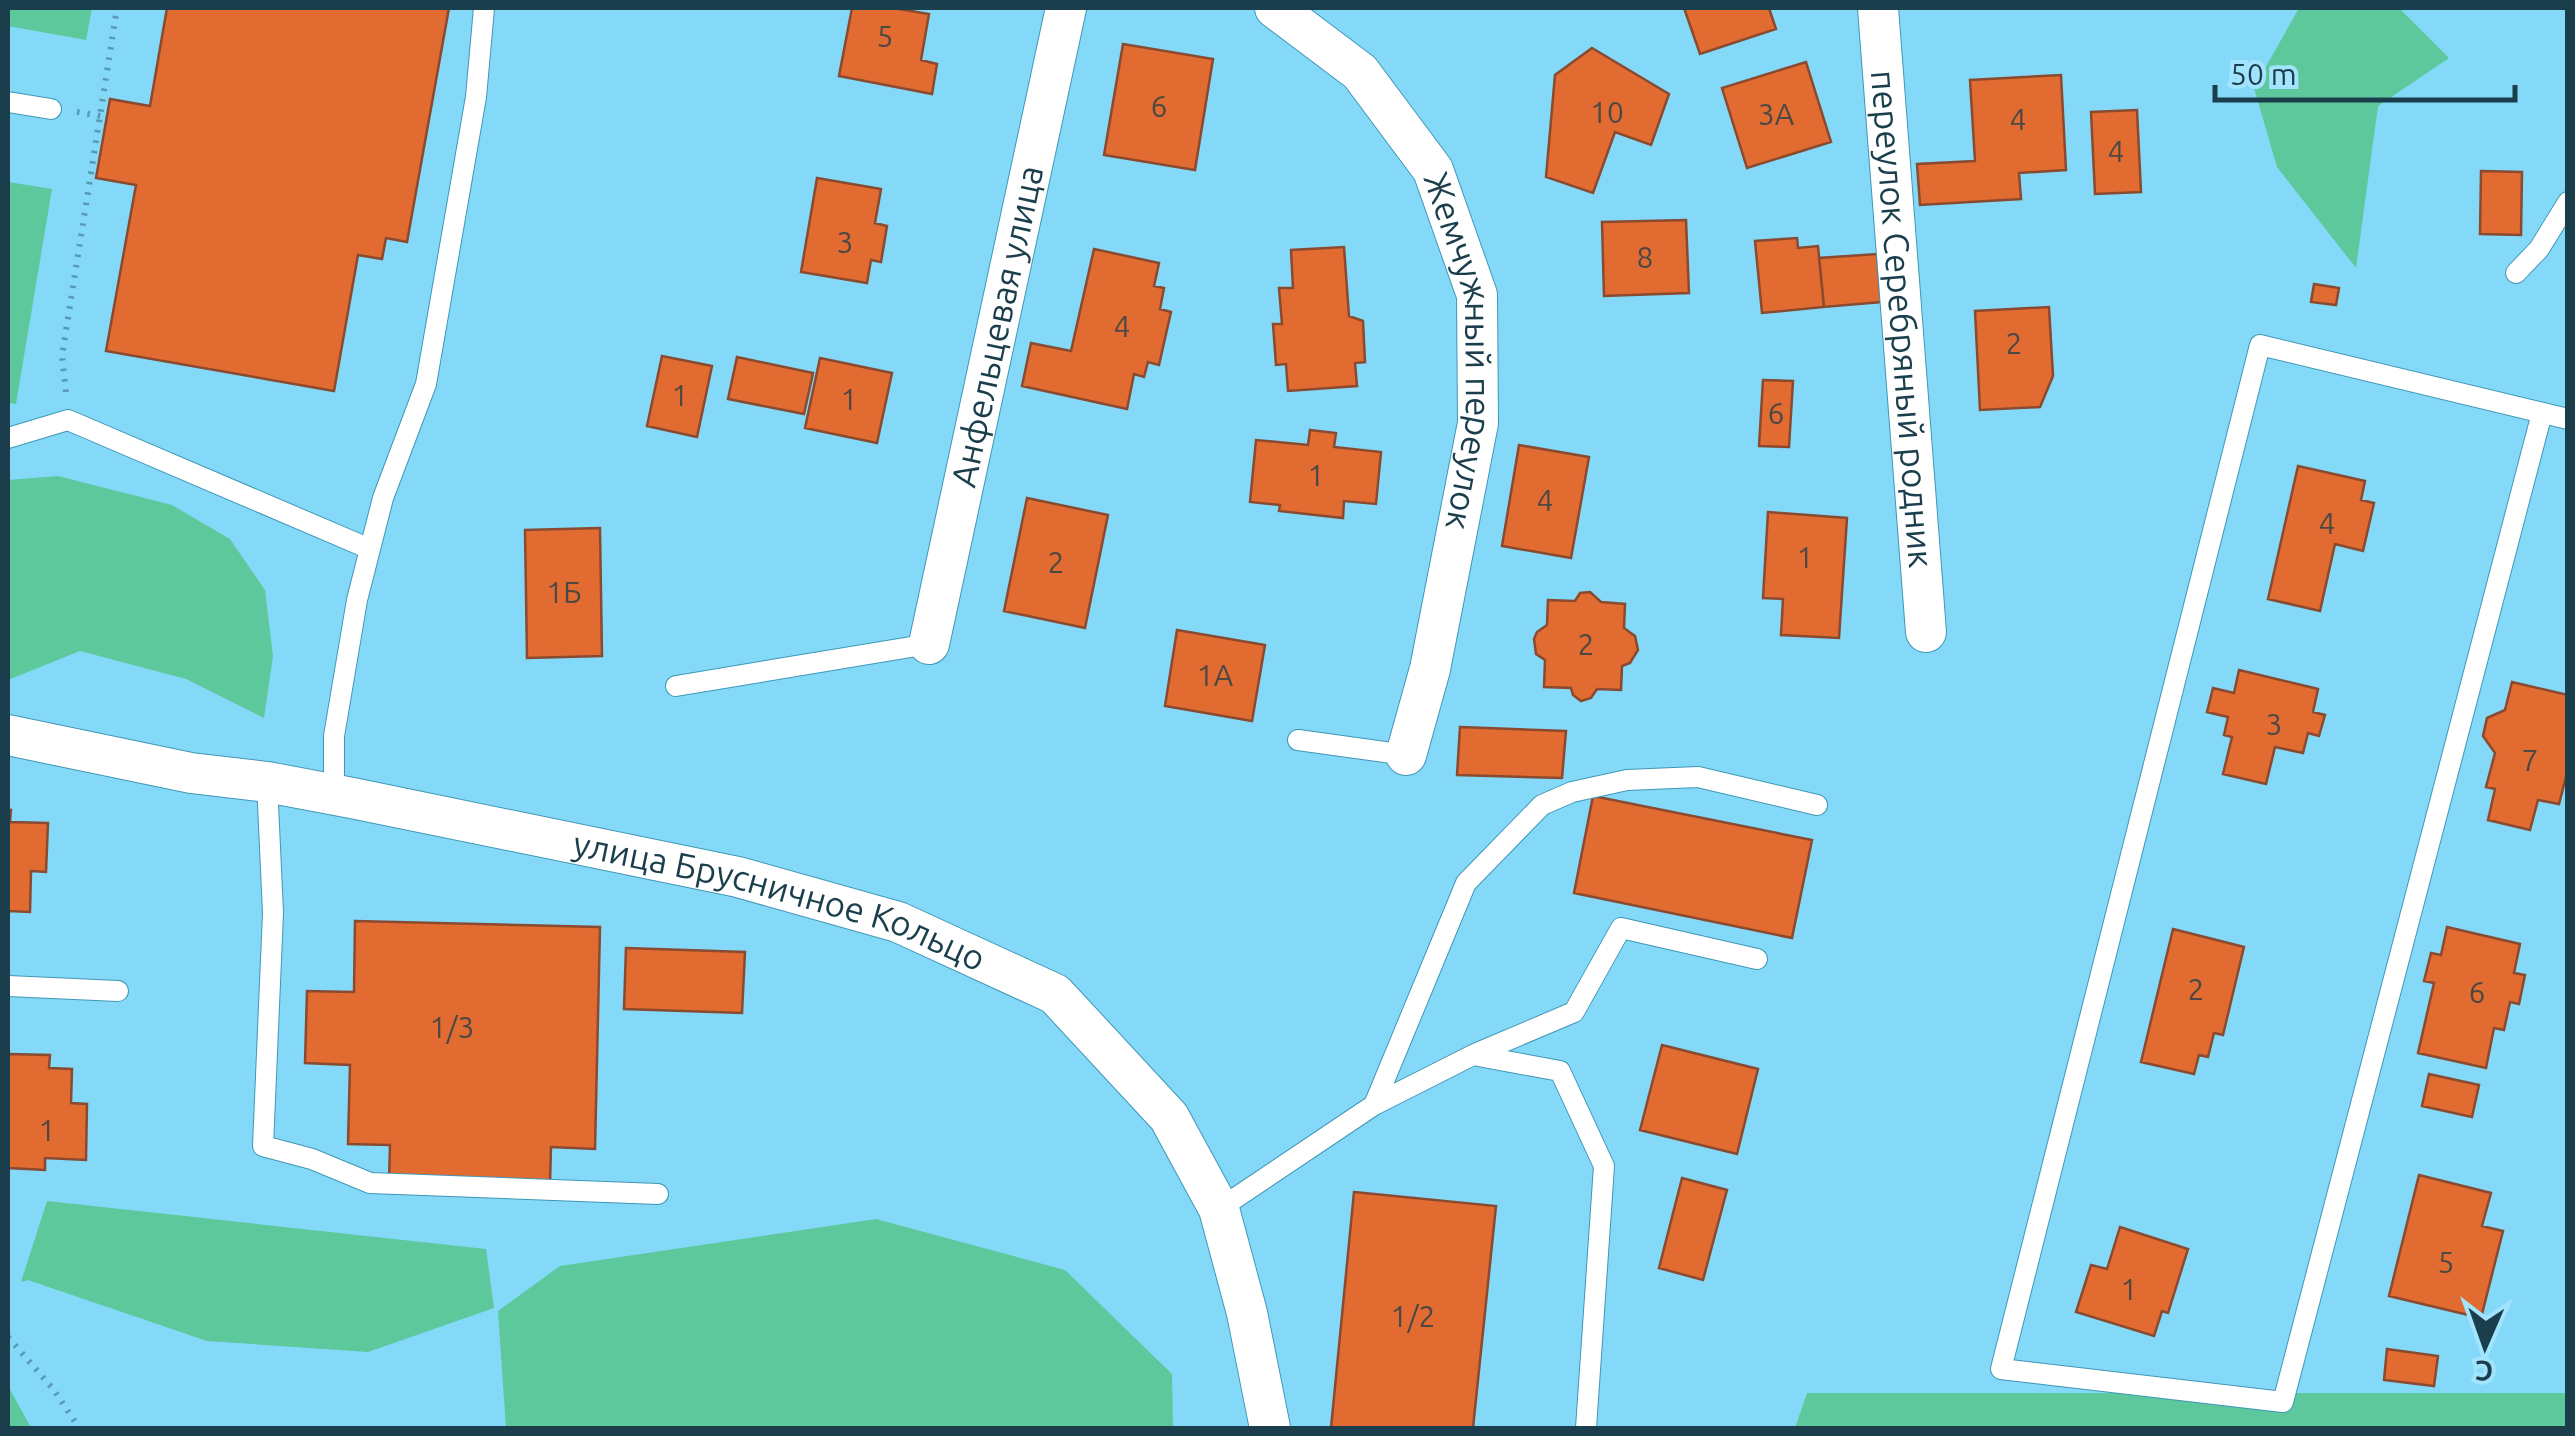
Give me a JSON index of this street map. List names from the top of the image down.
{
  "streets": {
    "street": [
      "переулок Серебряный родник",
      "Анфельцевая улица",
      "Жемчужный переулок",
      "улица Брусничное Кольцо"
    ]
  },
  "house_numbers": [
    "5",
    "6",
    "10",
    "3А",
    "4",
    "4",
    "3",
    "8",
    "4",
    "2",
    "1",
    "1",
    "6",
    "1",
    "4",
    "4",
    "1",
    "2",
    "1Б",
    "2",
    "1А",
    "3",
    "7",
    "2",
    "6",
    "1/3",
    "1",
    "5",
    "1",
    "1/2"
  ],
  "scale_bar": "50 m",
  "north": "bottom"
}
